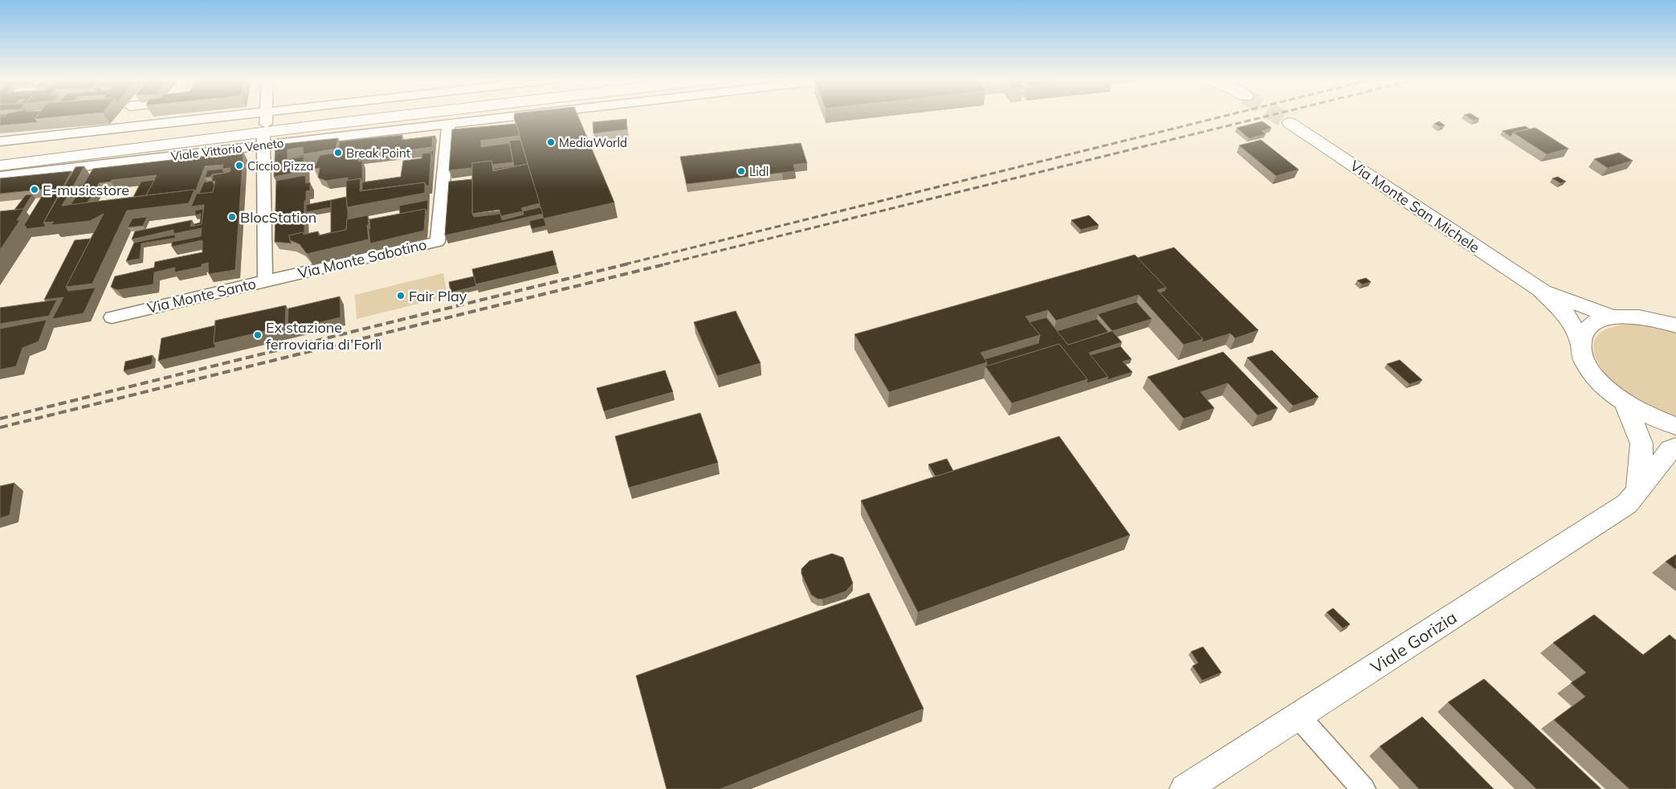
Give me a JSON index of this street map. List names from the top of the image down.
{
  "streets": {
    "main road": ["Viale Vittorio Veneto", "Via Monte San Michele", "Viale Gorizia"],
    "street": ["Via Monte Sabotino", "Via Monte Santo"]
  },
  "crossings": [
    ["Viale Vittorio Veneto", "Via Monte Sabotino"],
    ["Viale Vittorio Veneto", "Via Monte Santo"],
    ["Via Monte Sabotino", "Via Monte Santo"]
  ],
  "places": [
    "MediaWorld",
    "Break Point",
    "Ciccio Pizza",
    "Lidl",
    "E-musicstore",
    "BlocStation",
    "Fair Play",
    "Ex stazione ferroviaria di Forlì"
  ]
}
